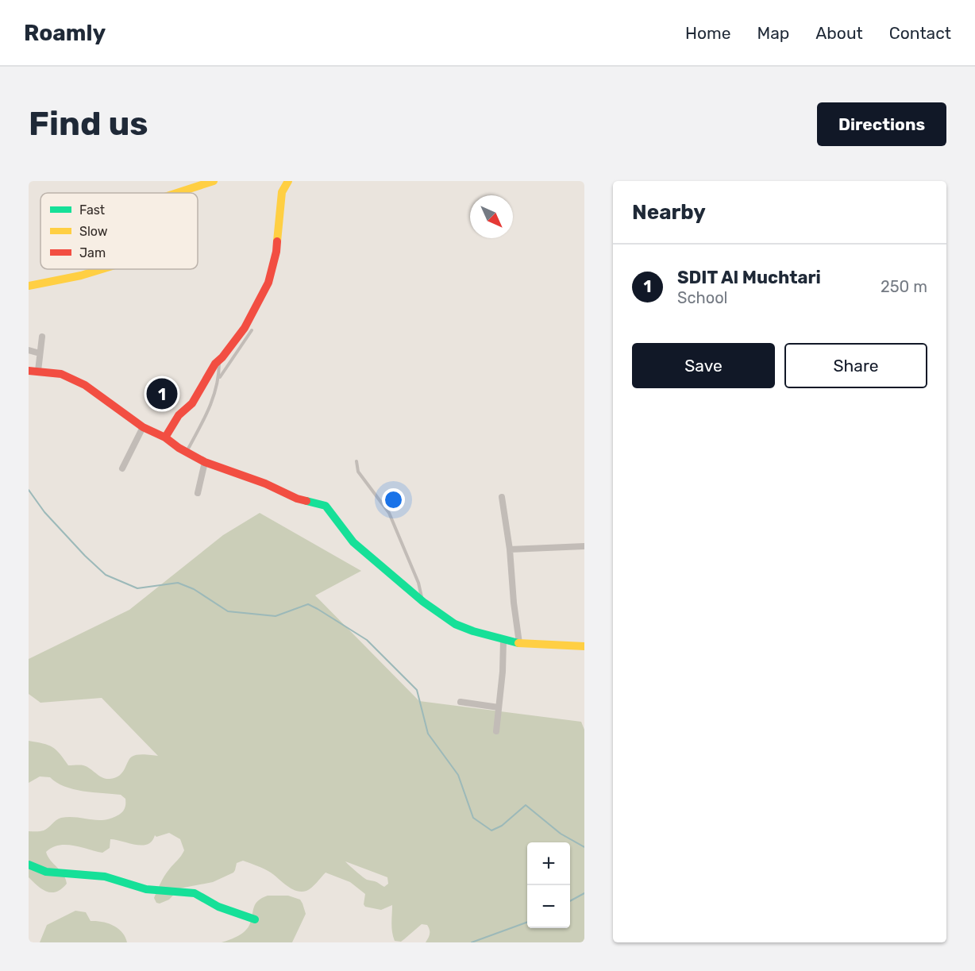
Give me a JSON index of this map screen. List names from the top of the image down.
{
  "legend": ["Fast", "Slow", "Jam"],
  "north": "bottom right",
  "page": {
    "header": "Roamly",
    "nav": [
      "Home",
      "Map",
      "About",
      "Contact"
    ],
    "buttons": [
      "Directions",
      ["Save", "Share"]
    ],
    "title": "Find us",
    "heading": "Nearby",
    "list": [
      {
        "mark": "1",
        "name": "SDIT Al Muchtari",
        "note": "School",
        "value": "250 m"
      }
    ],
    "pins": "1",
    "map_buttons": ["+", "−"]
  }
}
